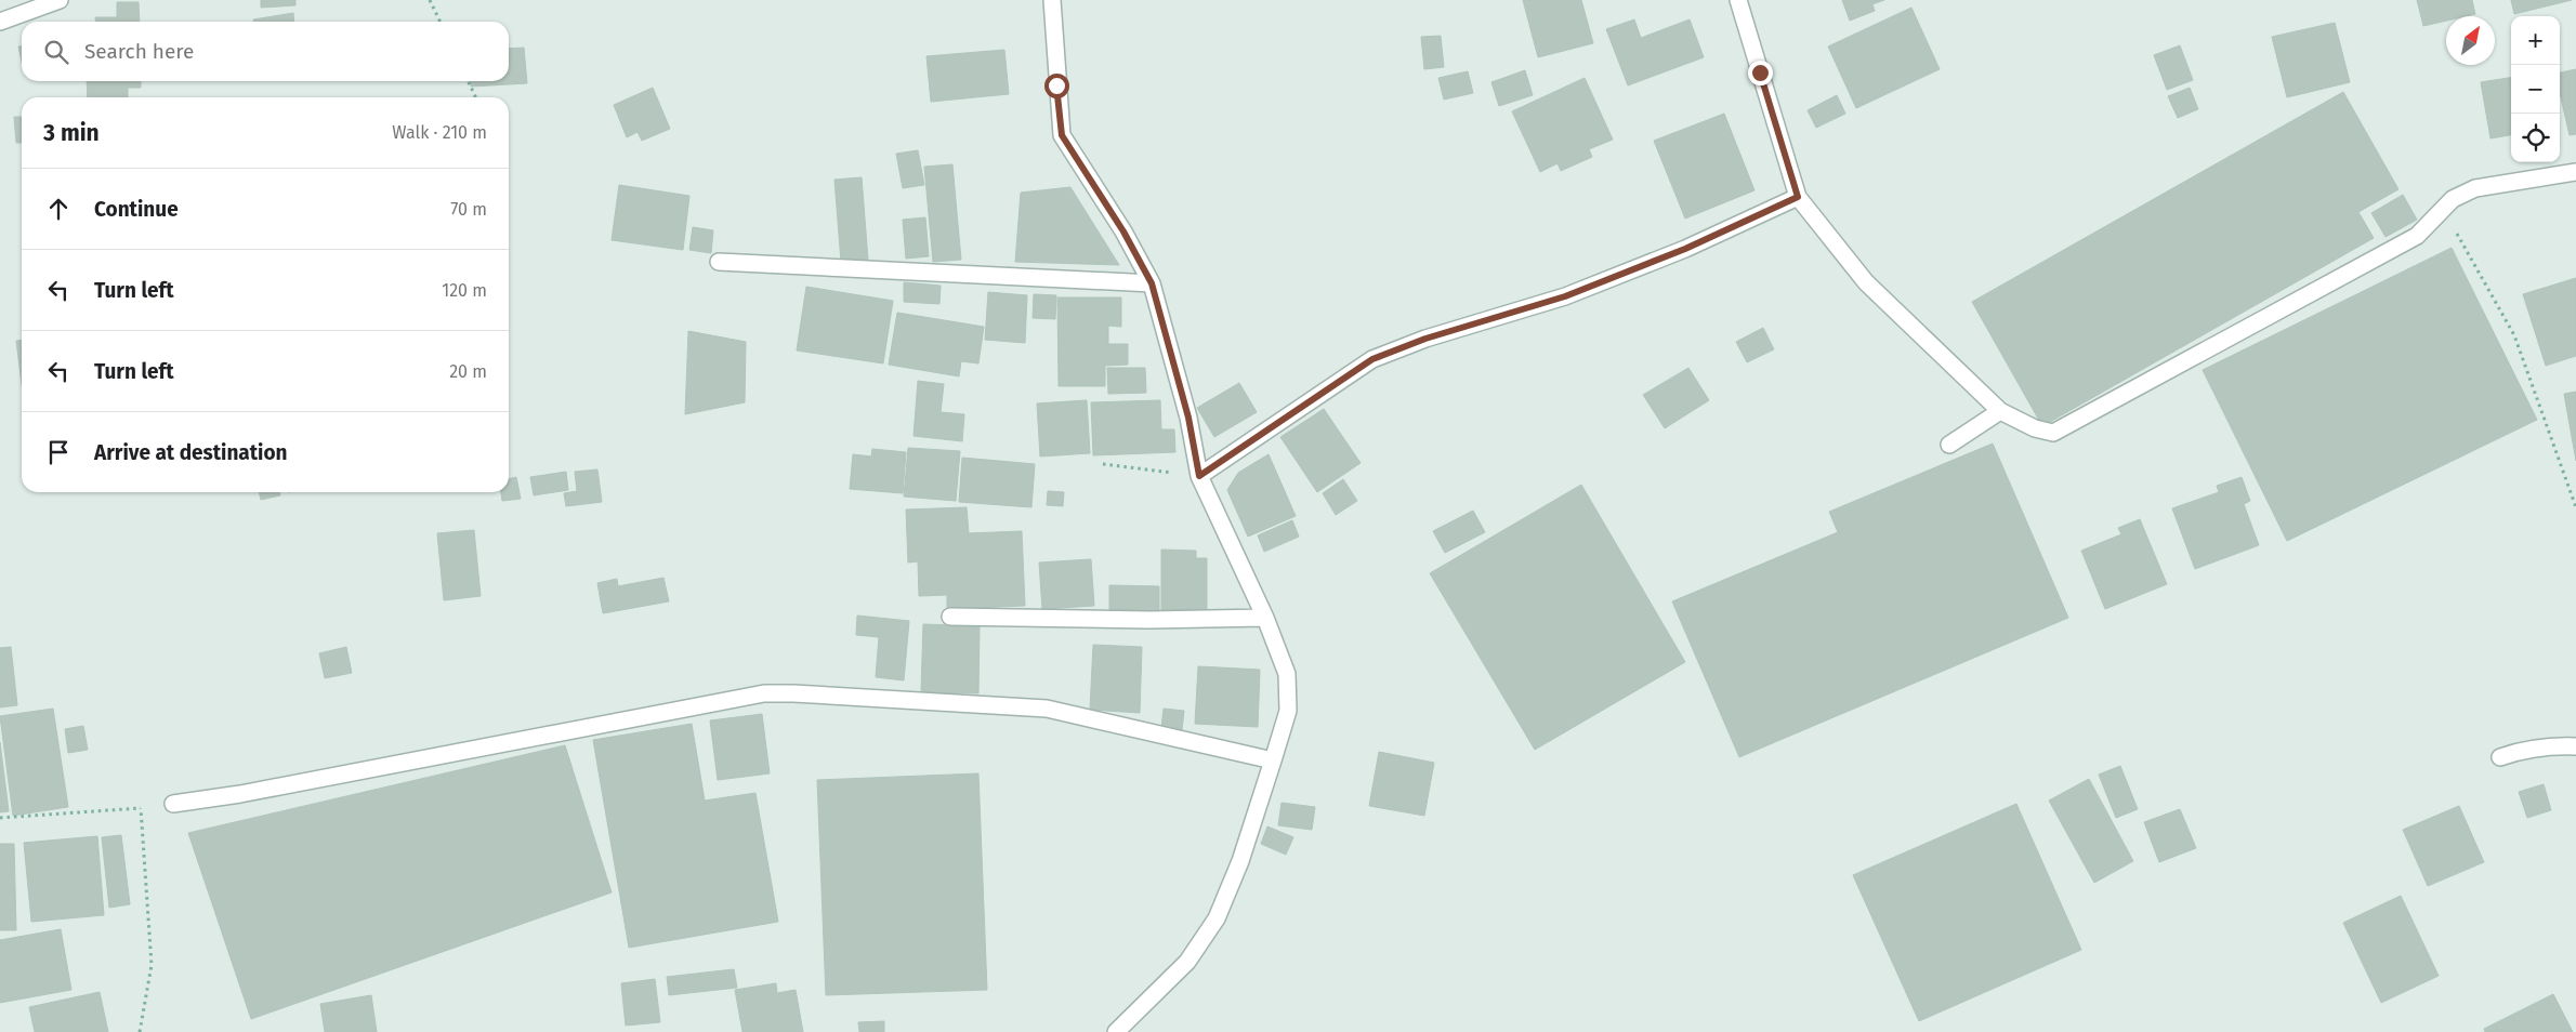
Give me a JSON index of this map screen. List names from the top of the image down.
{
  "north": "top right",
  "page": {
    "map_buttons": ["+", "−"],
    "search": "Search here",
    "heading": ["3 min", "Walk · 210 m"],
    "list": [
      ["Continue", "70 m"],
      ["Turn left", "120 m"],
      ["Turn left", "20 m"],
      "Arrive at destination"
    ]
  }
}
